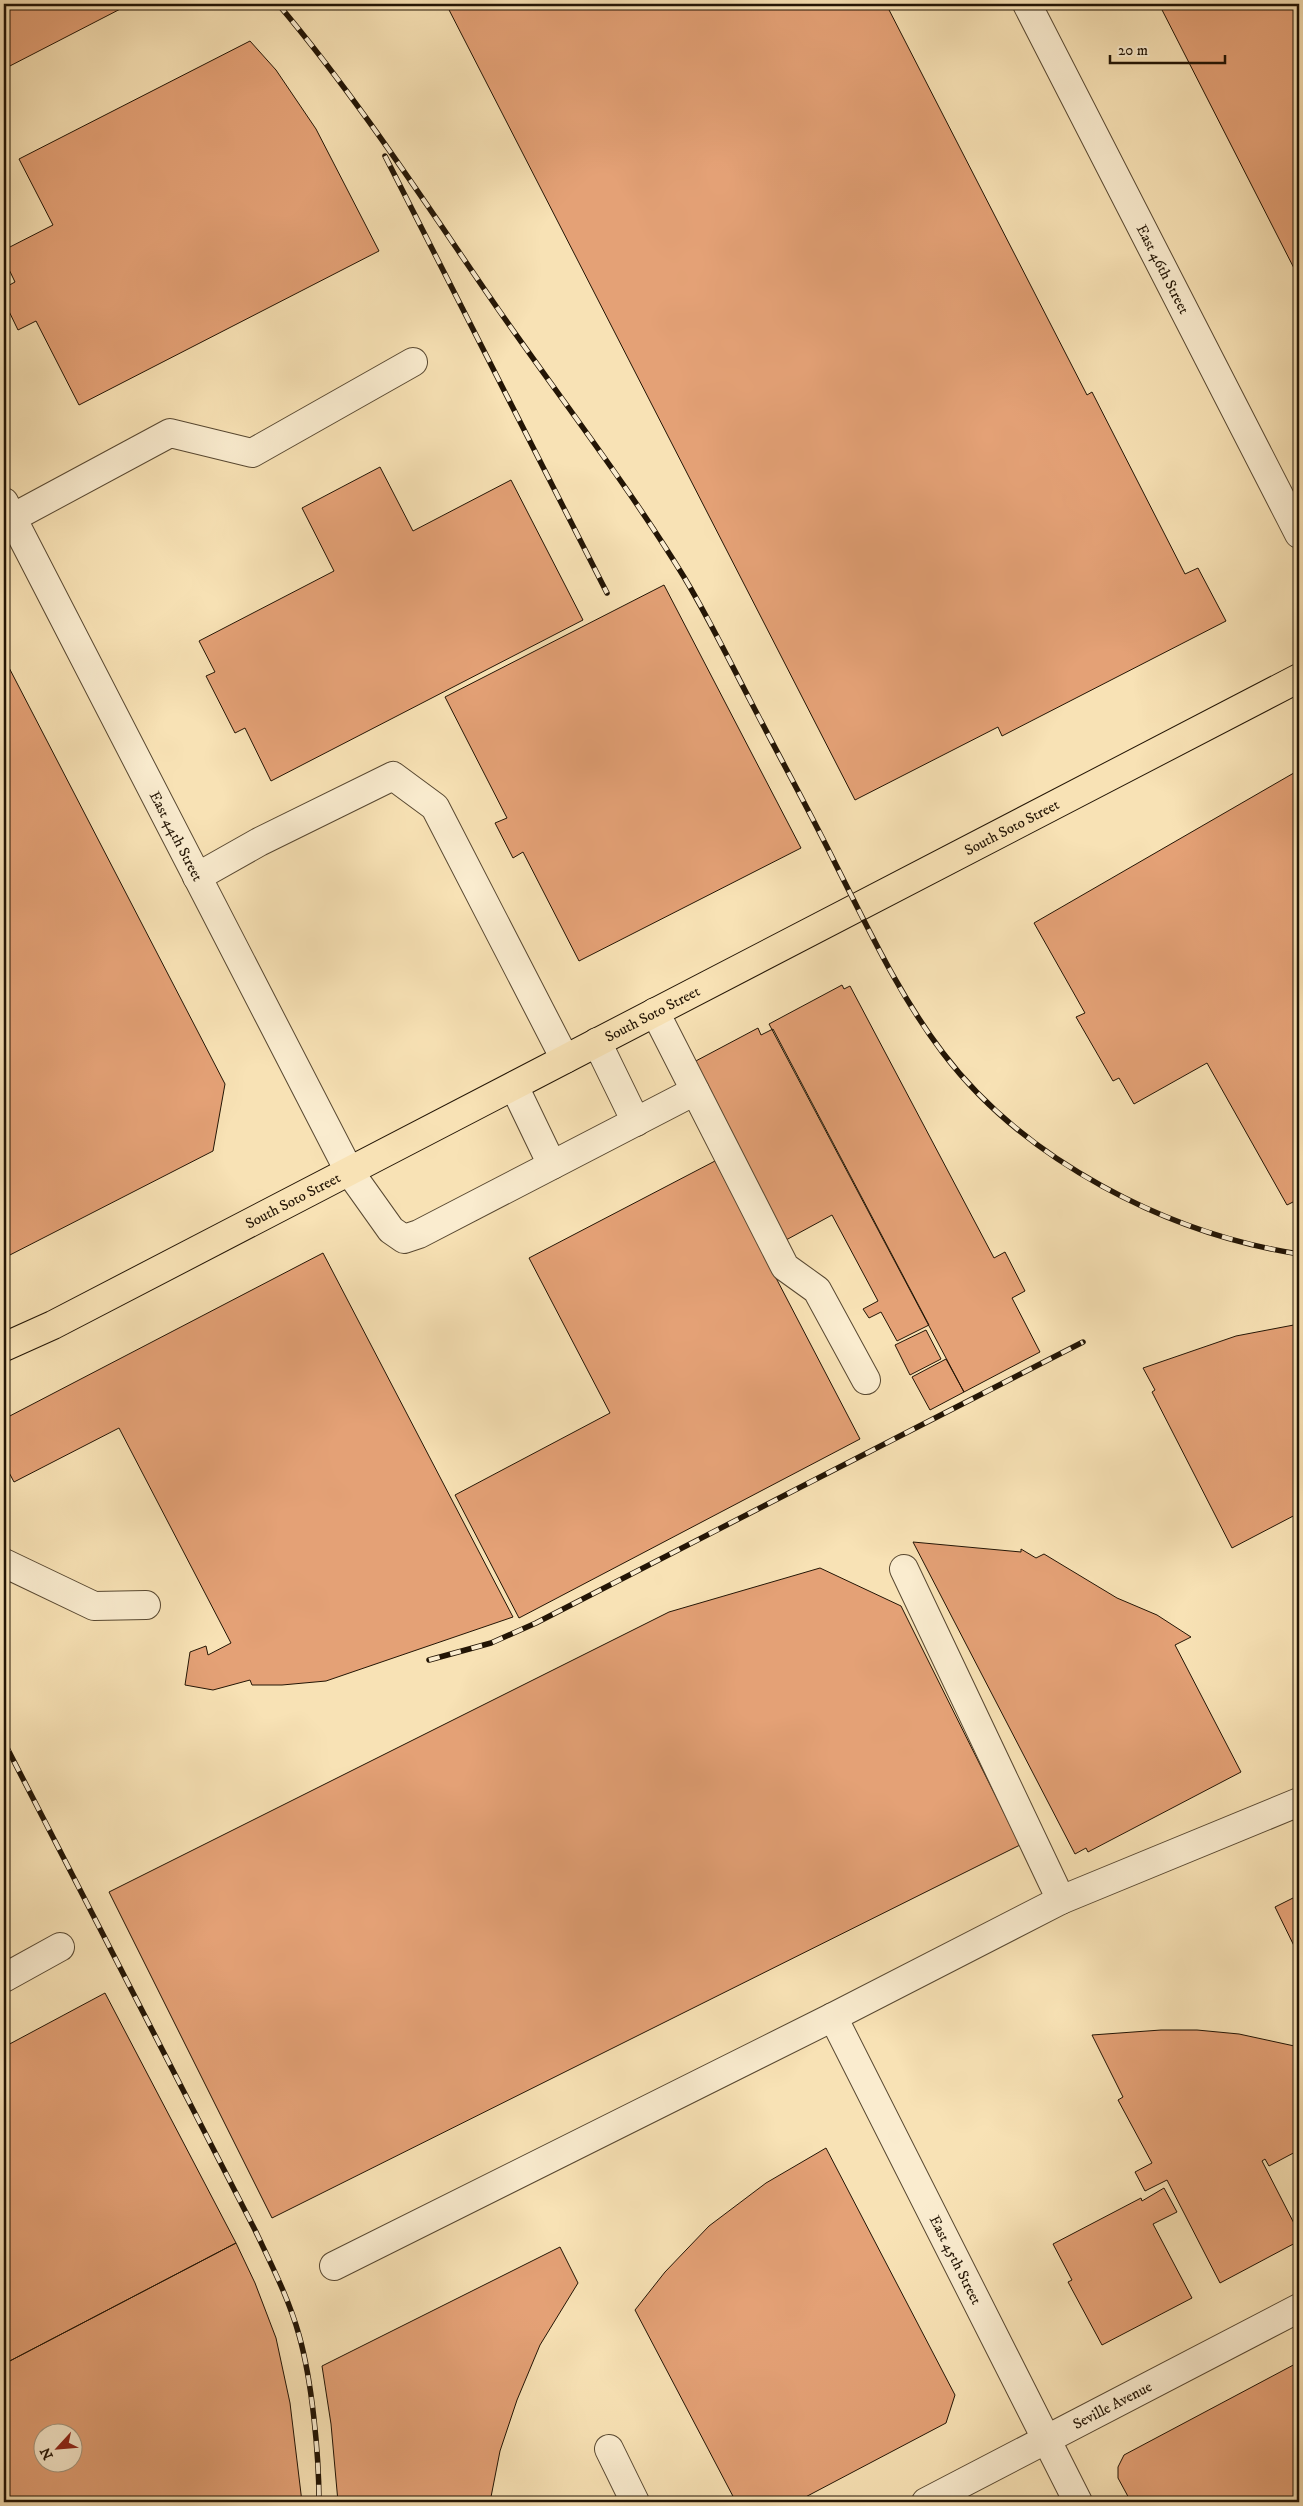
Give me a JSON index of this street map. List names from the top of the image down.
{
  "streets": {
    "main road": ["South Soto Street"],
    "street": [
      "East 46th Street",
      "East 44th Street",
      "East 45th Street",
      "Seville Avenue"
    ]
  },
  "crossings": [
    ["South Soto Street", "East 44th Street"],
    ["East 45th Street", "Seville Avenue"]
  ],
  "scale_bar": "20 m",
  "north": "bottom left"
}
